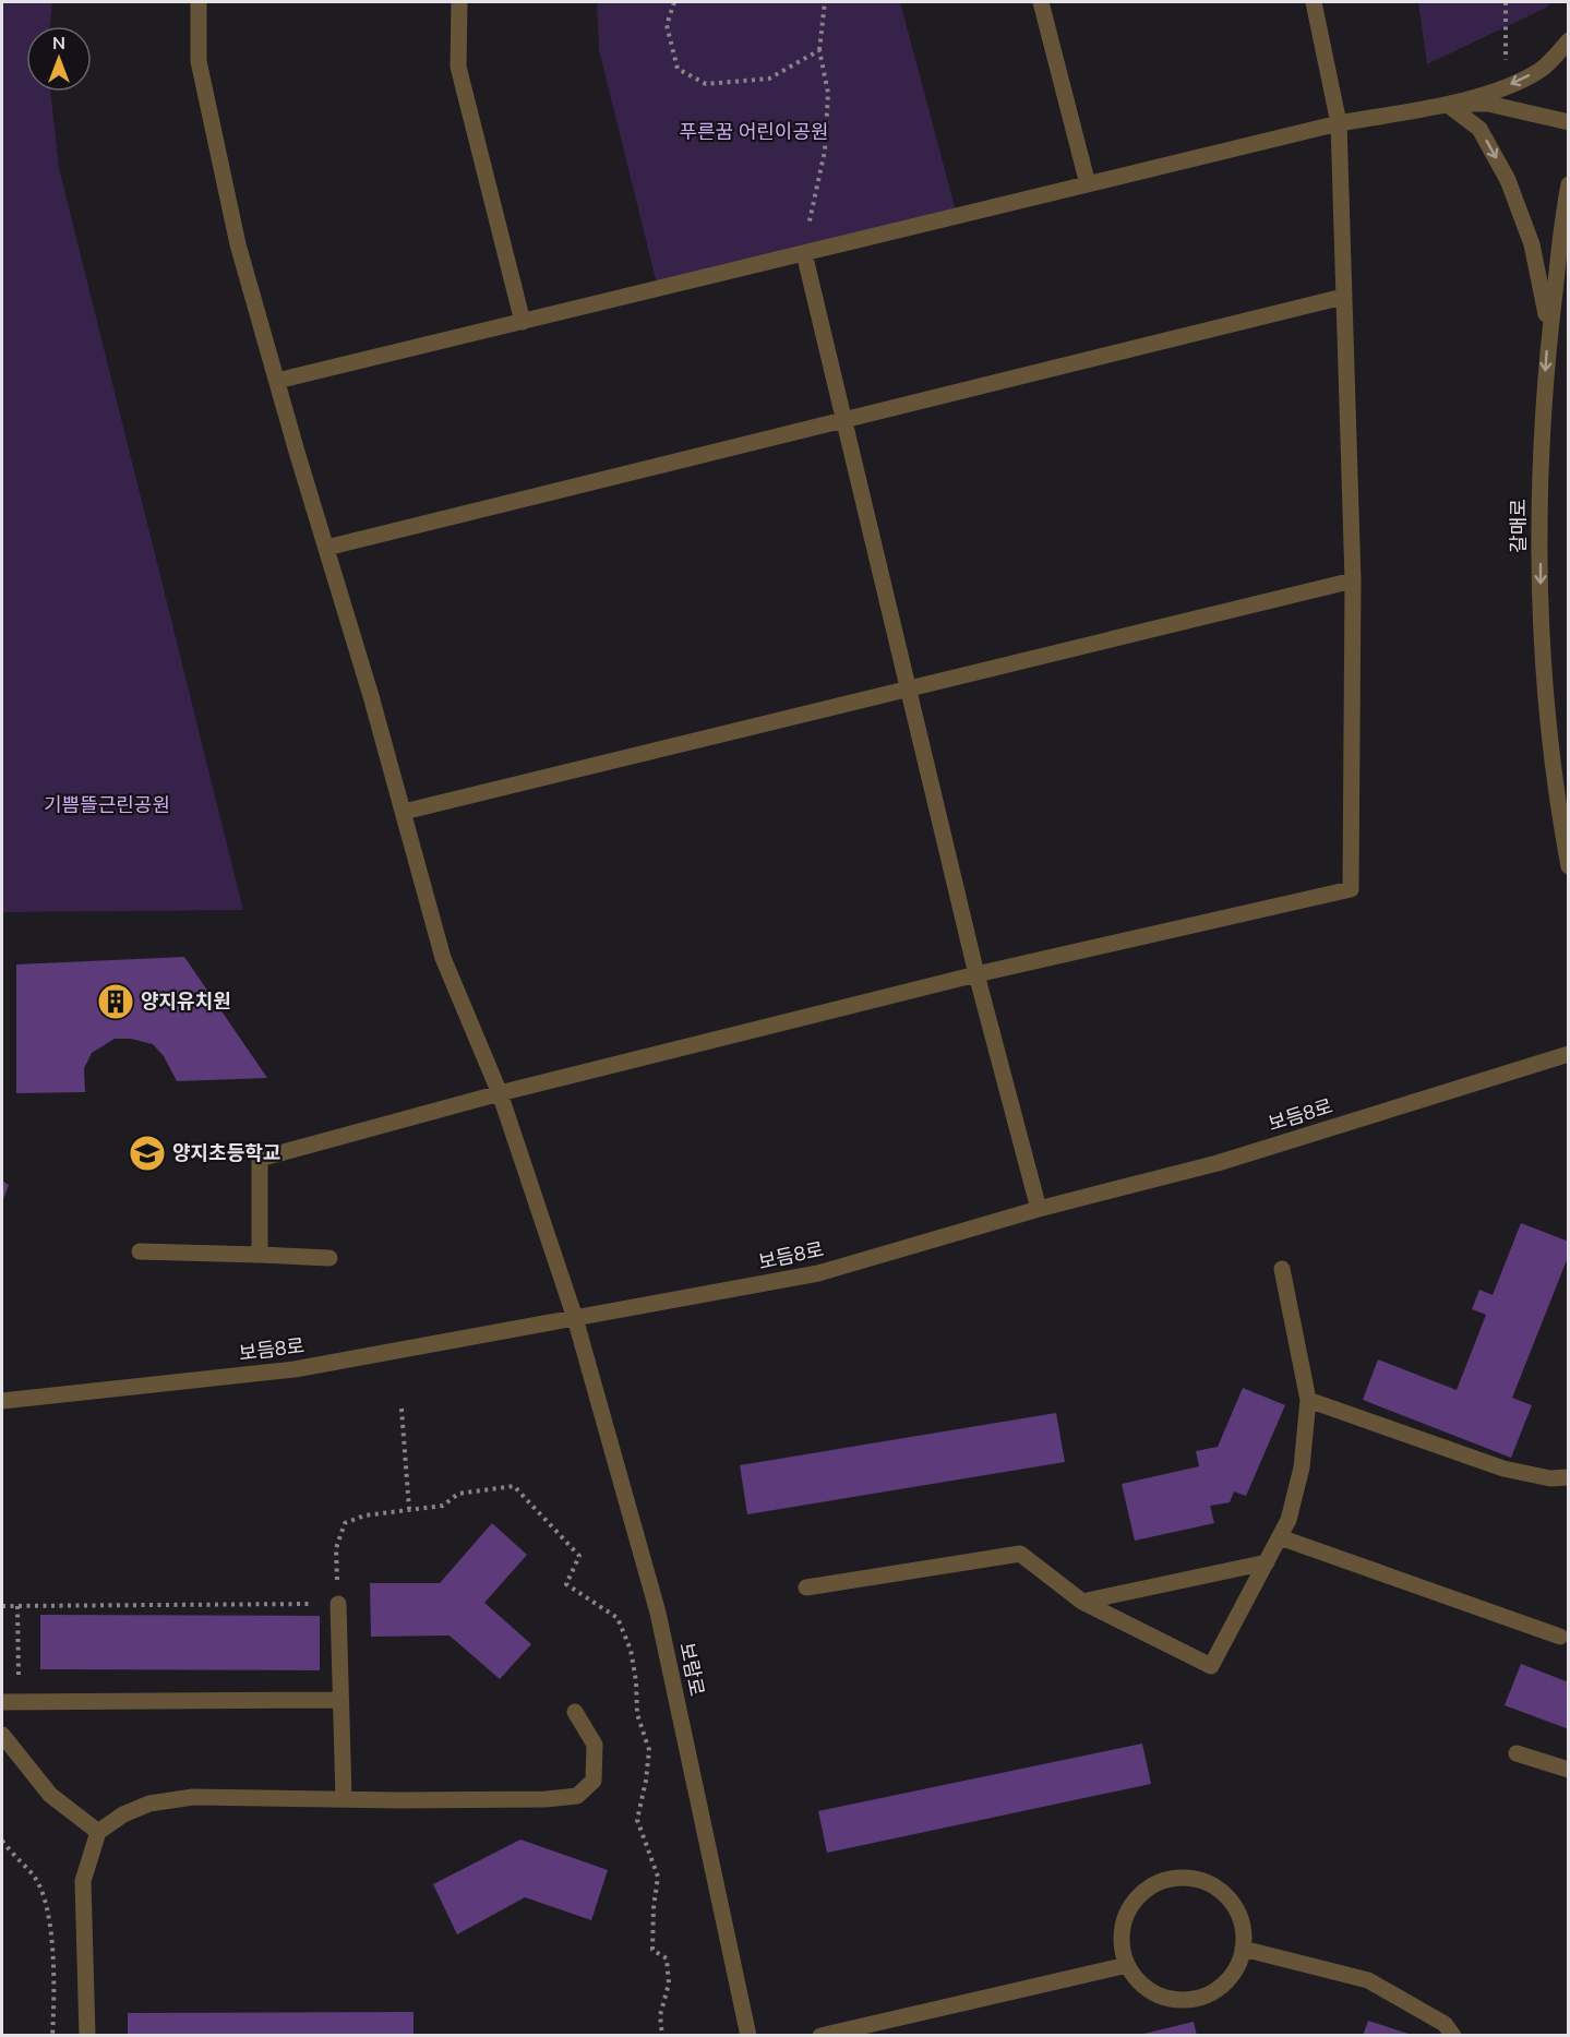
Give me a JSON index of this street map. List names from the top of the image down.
{
  "streets": {
    "street": ["갈매로", "보듬8로", "보람로"]
  },
  "crossings": [
    ["보듬8로", "보람로"]
  ],
  "one_way": ["갈매로"],
  "parks": ["푸른꿈 어린이공원", "기쁨뜰근린공원"],
  "places": {
    "building": ["양지유치원"],
    "school or university": ["양지초등학교"]
  },
  "north": "top"
}
